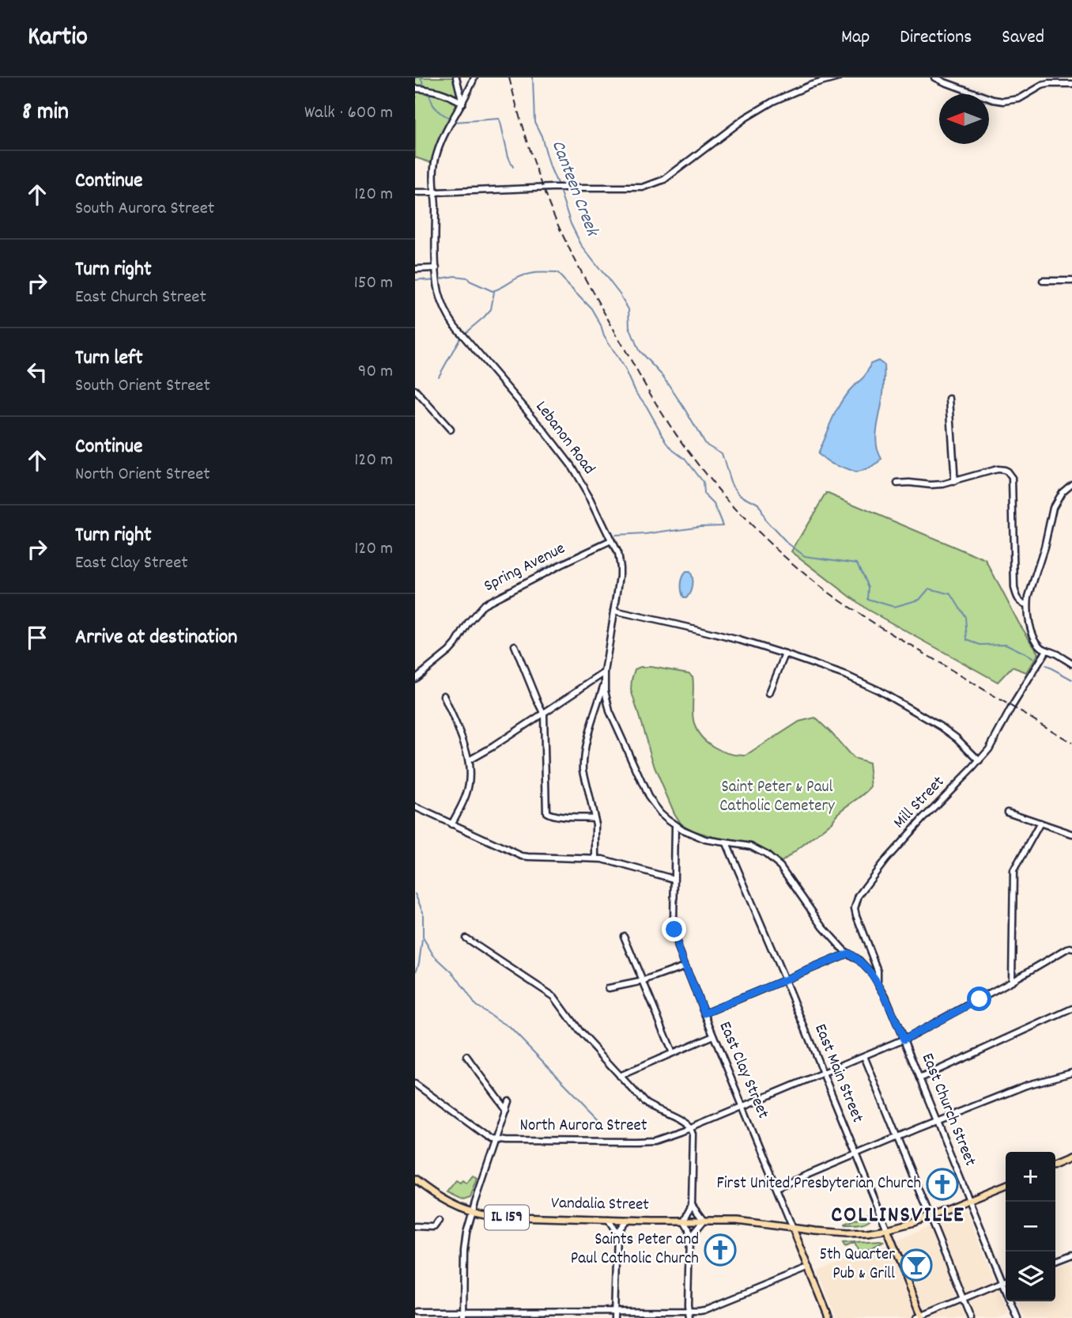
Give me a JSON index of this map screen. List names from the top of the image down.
{
  "streets": {
    "main road": [
      "East Clay Street",
      "East Main Street",
      "Vandalia Street",
      "IL 159"
    ],
    "street": [
      "Lebanon Road",
      "Spring Avenue",
      "Mill Street",
      "East Church Street",
      "North Aurora Street"
    ]
  },
  "crossings": [
    ["Lebanon Road", "Spring Avenue"],
    ["Lebanon Road", "East Clay Street"],
    ["Lebanon Road", "East Church Street"],
    ["Mill Street", "East Church Street"],
    ["East Clay Street", "East Church Street"],
    ["East Clay Street", "North Aurora Street"],
    ["East Clay Street", "Vandalia Street"],
    ["East Clay Street", "IL 159"],
    ["East Main Street", "East Church Street"],
    ["East Main Street", "North Aurora Street"],
    ["East Main Street", "IL 159"],
    ["East Church Street", "North Aurora Street"],
    ["East Church Street", "IL 159"],
    ["Vandalia Street", "IL 159"]
  ],
  "districts": ["COLLINSVILLE"],
  "water": ["Canteen Creek"],
  "parks": ["Saint Peter & Paul Catholic Cemetery"],
  "places": {
    "church": ["First United Presbyterian Church", "Saints Peter and Paul Catholic Church"],
    "bar": ["5th Quarter Pub & Grill"]
  },
  "north": "left",
  "page": {
    "header": "Kartio",
    "nav": ["Map", "Directions", "Saved"],
    "heading": ["8 min", "Walk · 600 m"],
    "list": [
      ["Continue", "South Aurora Street", "120 m"],
      ["Turn right", "East Church Street", "150 m"],
      ["Turn left", "South Orient Street", "90 m"],
      ["Continue", "North Orient Street", "120 m"],
      ["Turn right", "East Clay Street", "120 m"],
      "Arrive at destination"
    ],
    "map_buttons": ["+", "−"]
  }
}
